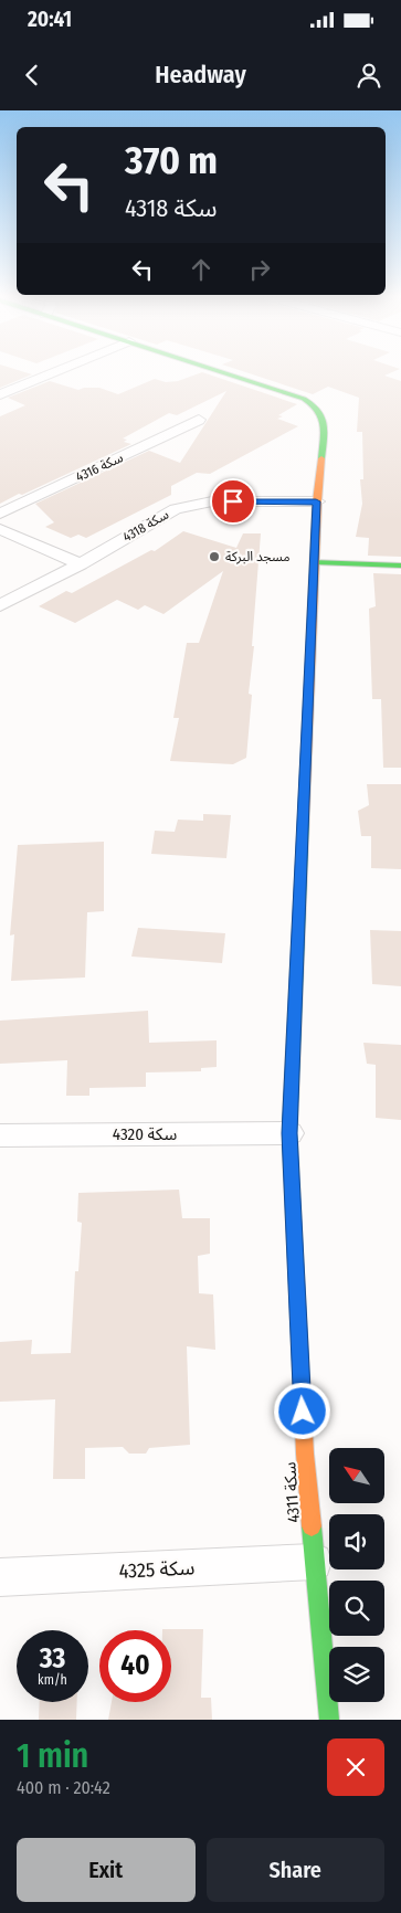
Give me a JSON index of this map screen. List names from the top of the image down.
{
  "streets": {
    "street": [
      "سكة 4316",
      "سكة 4318",
      "سكة 4320",
      "سكة 4311",
      "سكة 4325"
    ]
  },
  "crossings": [
    ["سكة 4318", "سكة 4311"],
    ["سكة 4320", "سكة 4311"],
    ["سكة 4311", "سكة 4325"]
  ],
  "places": ["مسجد البركة"],
  "north": "top left",
  "page": {
    "status": "20:41",
    "header": "Headway",
    "turn": ["370 m", "سكة 4318"],
    "speed": "33 km/h",
    "limit": "40",
    "heading": ["1 min", "400 m · 20:42"],
    "buttons": ["Exit", "Share"]
  }
}
